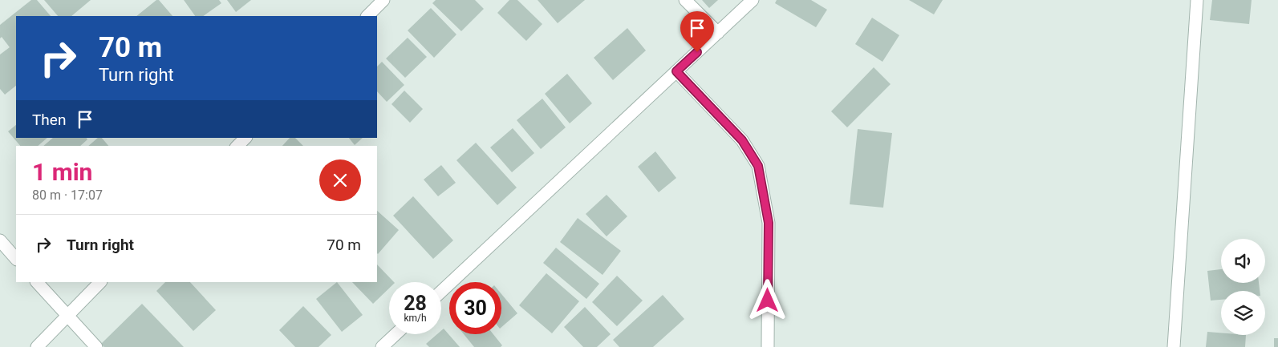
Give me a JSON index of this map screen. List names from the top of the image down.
{
  "page": {
    "turn": ["70 m", "Turn right"],
    "then": "Then",
    "heading": ["1 min", "80 m · 17:07"],
    "list": [
      {
        "name": "Turn right",
        "value": "70 m"
      }
    ],
    "speed": "28 km/h",
    "limit": "30"
  }
}
